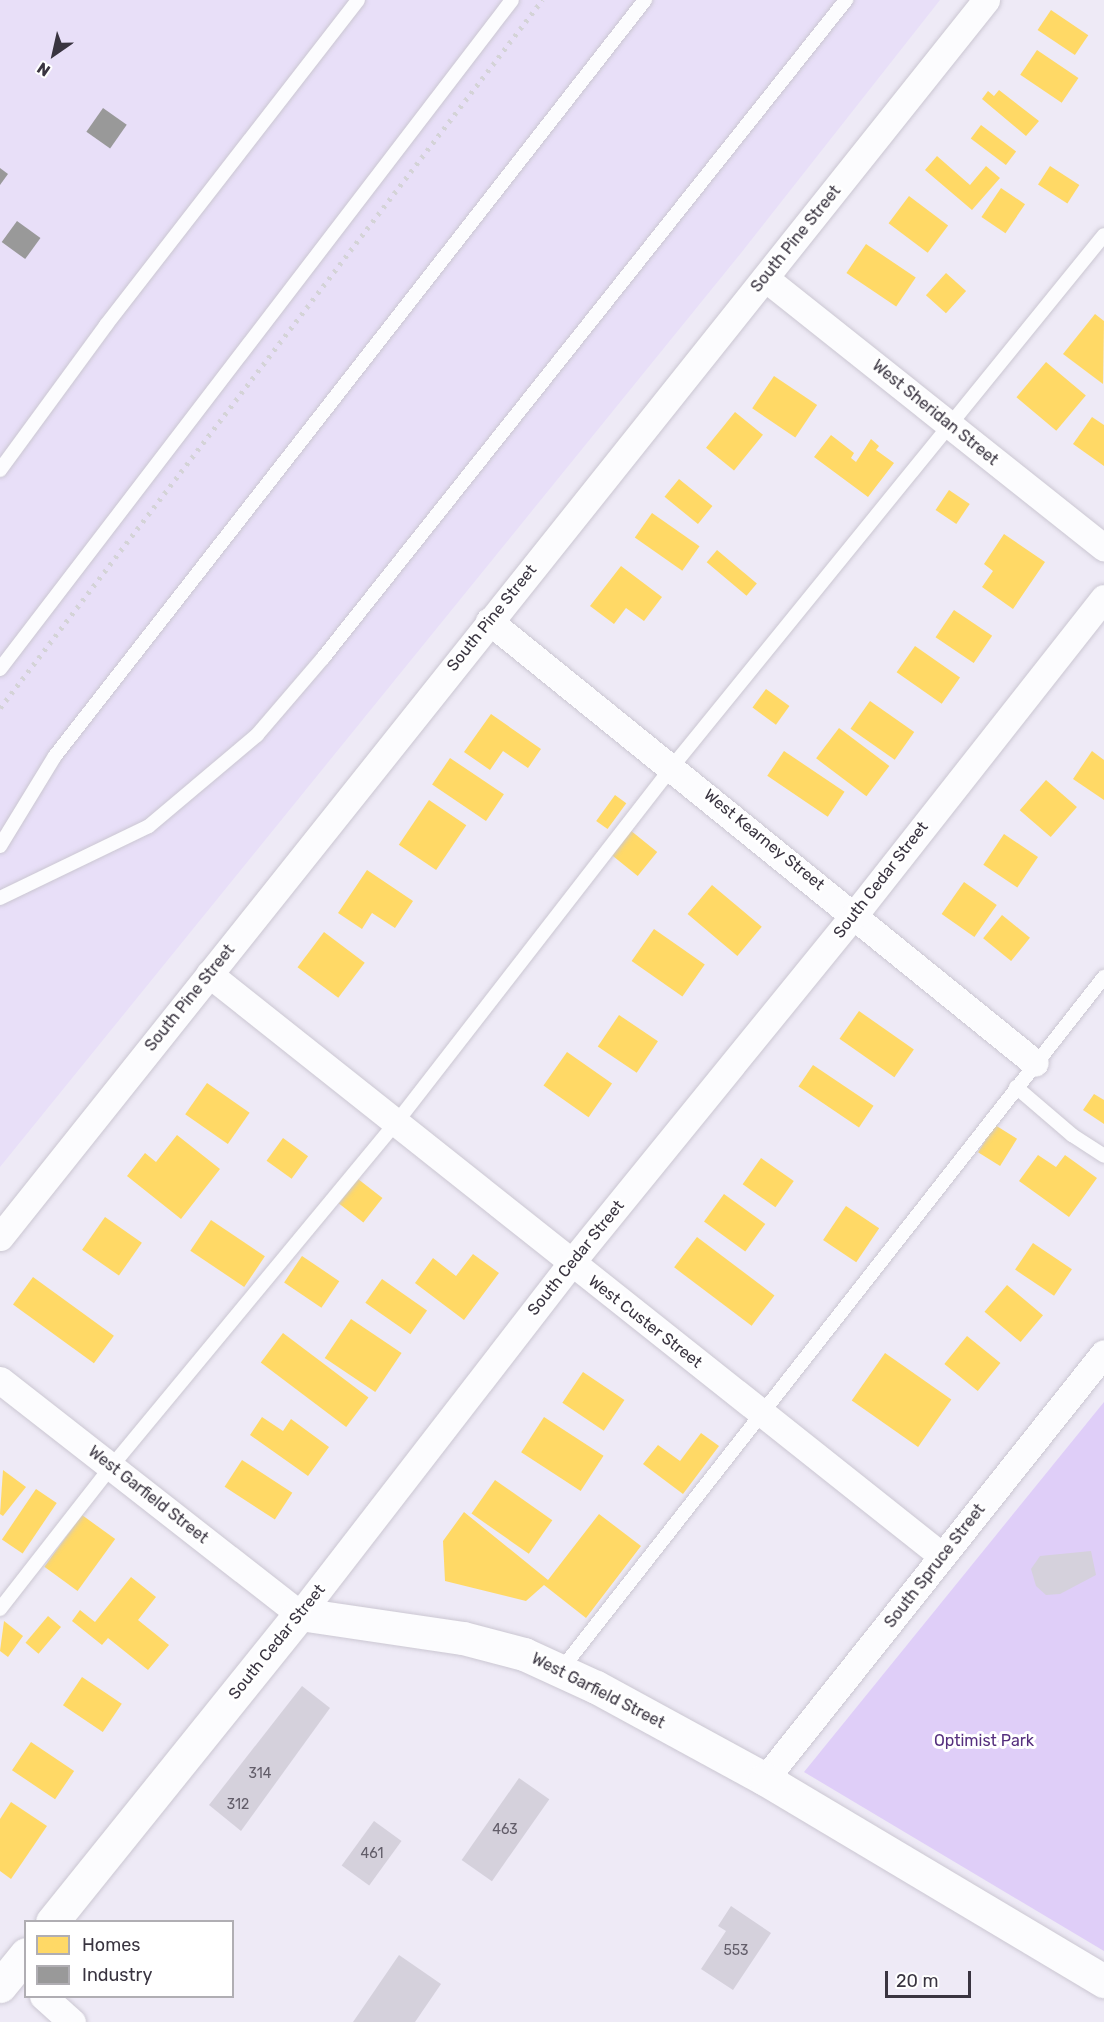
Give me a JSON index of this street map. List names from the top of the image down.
{
  "streets": {
    "street": [
      "South Pine Street",
      "West Sheridan Street",
      "West Kearney Street",
      "South Cedar Street",
      "West Custer Street",
      "West Garfield Street",
      "South Spruce Street"
    ]
  },
  "crossings": [
    ["South Pine Street", "West Sheridan Street"],
    ["South Pine Street", "West Kearney Street"],
    ["South Pine Street", "West Custer Street"],
    ["West Kearney Street", "South Cedar Street"],
    ["South Cedar Street", "West Custer Street"],
    ["South Cedar Street", "West Garfield Street"],
    ["West Custer Street", "South Spruce Street"],
    ["West Garfield Street", "South Spruce Street"]
  ],
  "parks": ["Optimist Park"],
  "house_numbers": [
    "314",
    "312",
    "463",
    "461",
    "553"
  ],
  "legend": ["Homes", "Industry"],
  "scale_bar": "20 m",
  "north": "bottom left"
}
